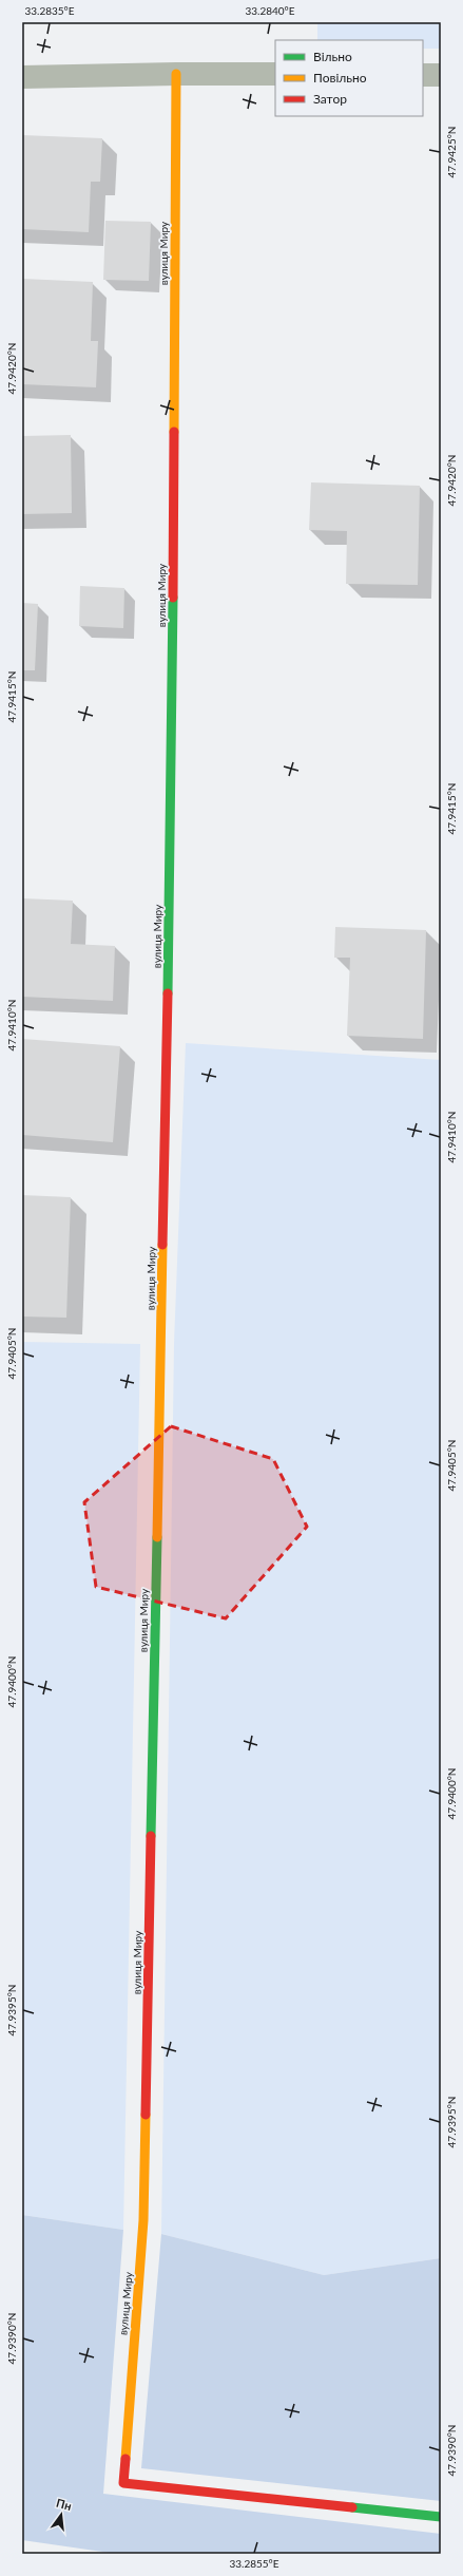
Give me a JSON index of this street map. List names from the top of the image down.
{
  "streets": {
    "street": ["вулиця Миру"]
  },
  "legend": ["Вільно", "Повільно", "Затор"],
  "north": "top",
  "coordinates": [
    "33.2835°E",
    "33.2840°E",
    "47.9425°N",
    "47.9420°N",
    "47.9415°N",
    "47.9410°N",
    "47.9405°N",
    "47.9400°N",
    "47.9395°N",
    "47.9390°N",
    "33.2855°E"
  ]
}
